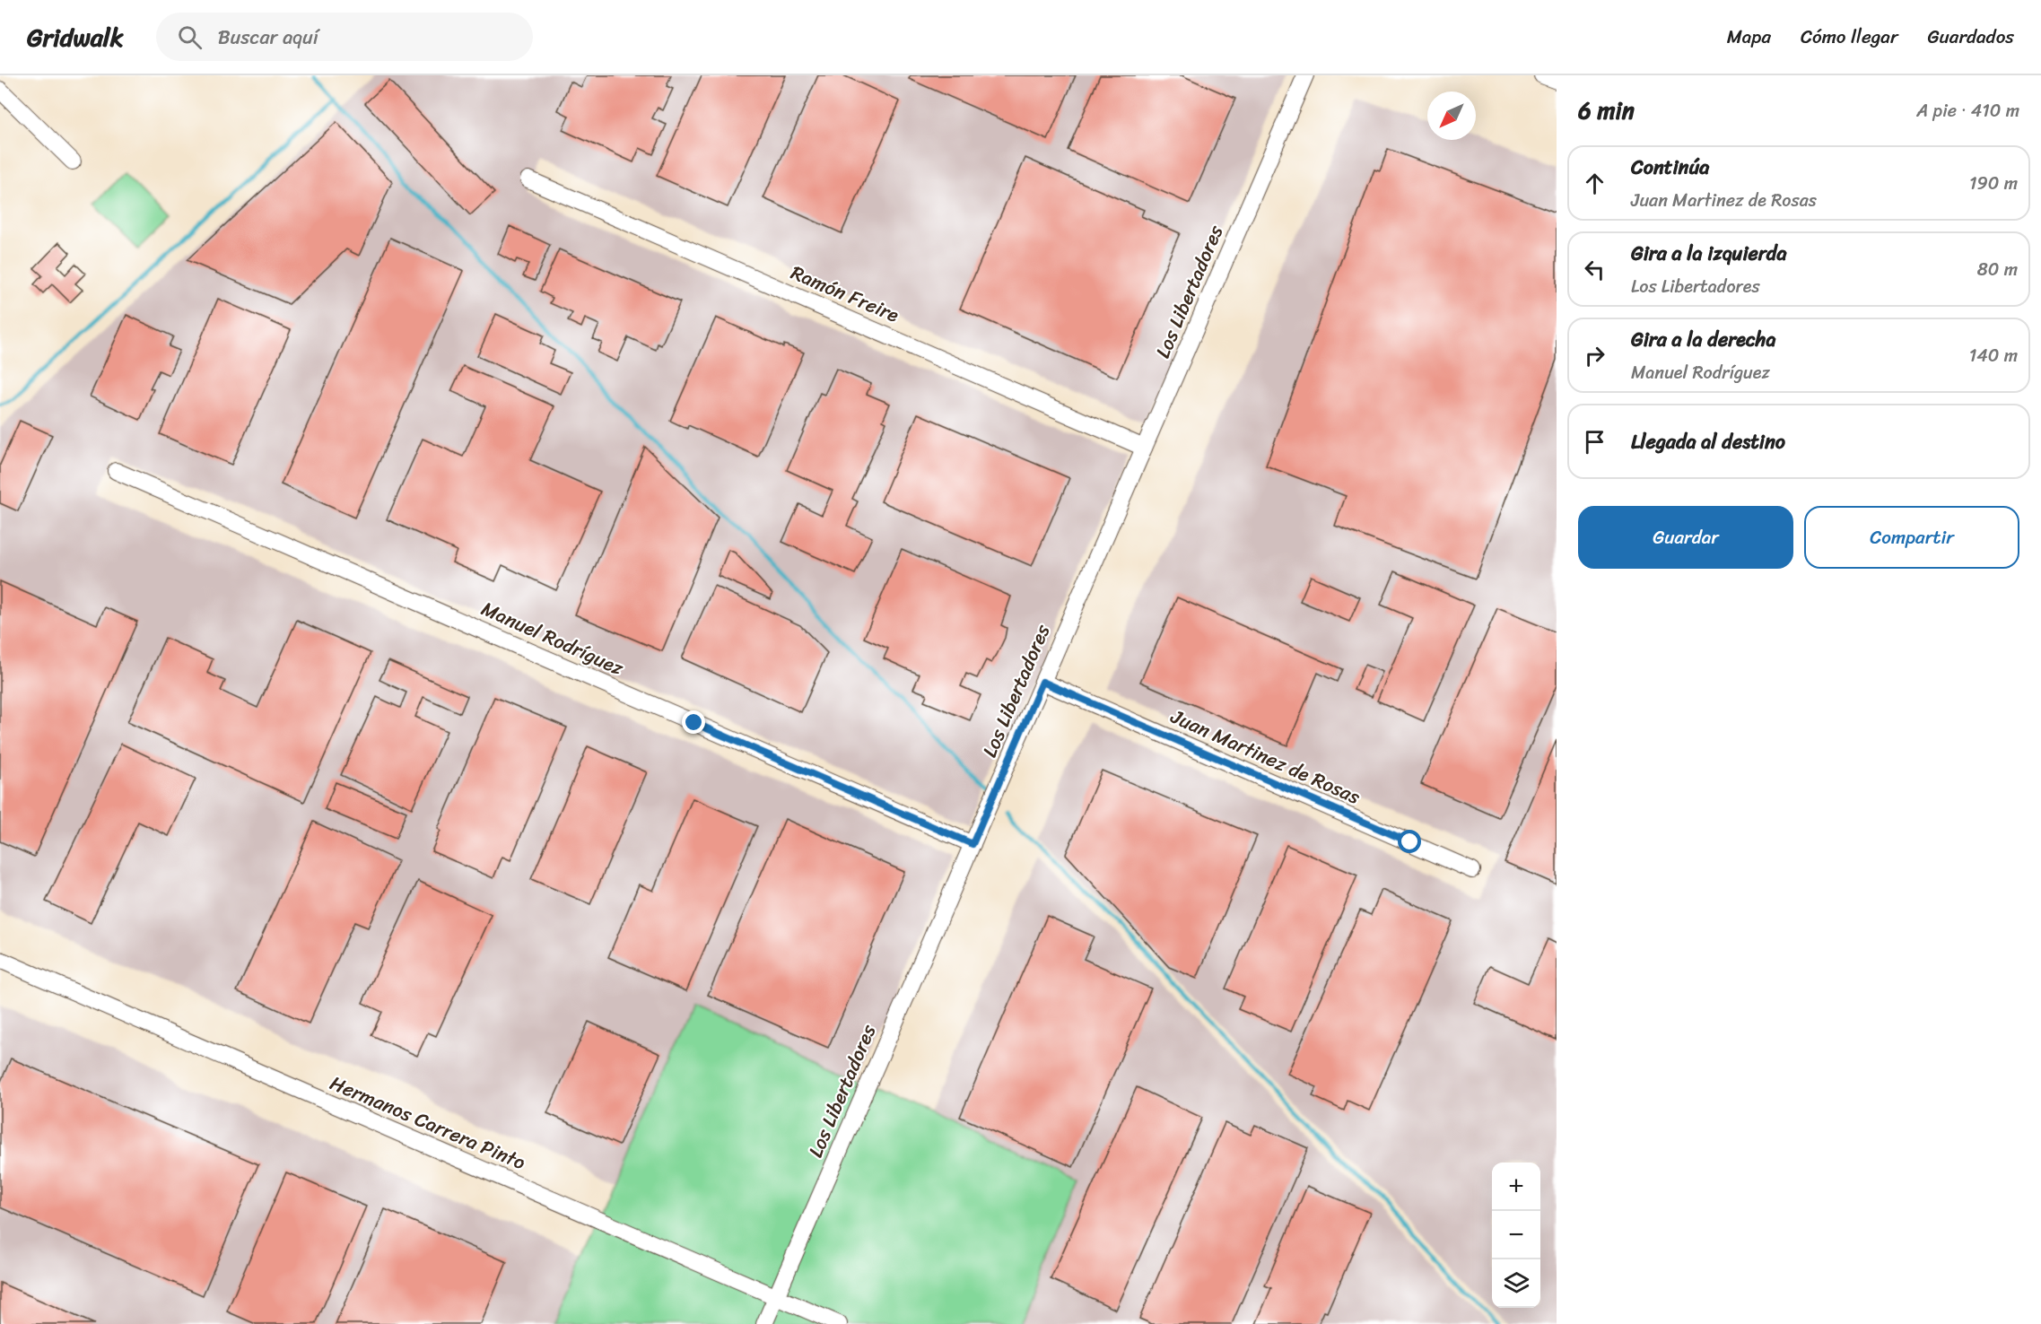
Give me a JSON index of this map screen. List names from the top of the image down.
{
  "streets": {
    "street": [
      "Los Libertadores",
      "Ramón Freire",
      "Manuel Rodríguez",
      "Juan Martinez de Rosas",
      "Hermanos Carrera Pinto"
    ]
  },
  "crossings": [
    ["Los Libertadores", "Ramón Freire"],
    ["Los Libertadores", "Manuel Rodríguez"],
    ["Los Libertadores", "Juan Martinez de Rosas"],
    ["Los Libertadores", "Hermanos Carrera Pinto"]
  ],
  "north": "bottom left",
  "page": {
    "header": "Gridwalk",
    "search": "Buscar aquí",
    "nav": ["Mapa", "Cómo llegar", "Guardados"],
    "heading": ["6 min", "A pie · 410 m"],
    "list": [
      ["Continúa", "Juan Martinez de Rosas", "190 m"],
      ["Gira a la izquierda", "Los Libertadores", "80 m"],
      ["Gira a la derecha", "Manuel Rodríguez", "140 m"],
      "Llegada al destino"
    ],
    "buttons": ["Guardar", "Compartir"],
    "map_buttons": ["+", "−"]
  }
}
